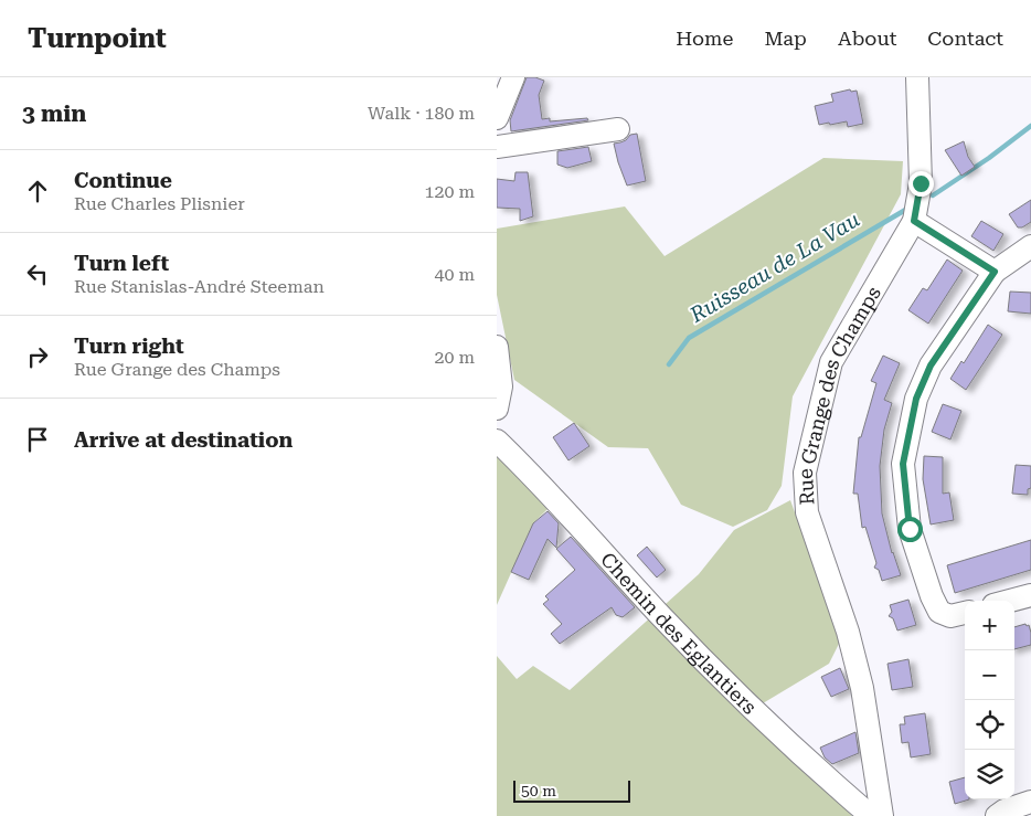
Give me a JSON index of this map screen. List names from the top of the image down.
{
  "streets": {
    "street": ["Rue Grange des Champs", "Chemin des Eglantiers"]
  },
  "water": ["Ruisseau de La Vau"],
  "scale_bar": "50 m",
  "page": {
    "header": "Turnpoint",
    "nav": [
      "Home",
      "Map",
      "About",
      "Contact"
    ],
    "heading": ["3 min", "Walk · 180 m"],
    "list": [
      ["Continue", "Rue Charles Plisnier", "120 m"],
      ["Turn left", "Rue Stanislas-André Steeman", "40 m"],
      ["Turn right", "Rue Grange des Champs", "20 m"],
      "Arrive at destination"
    ],
    "map_buttons": ["+", "−"],
    "scale": "50 m"
  }
}
